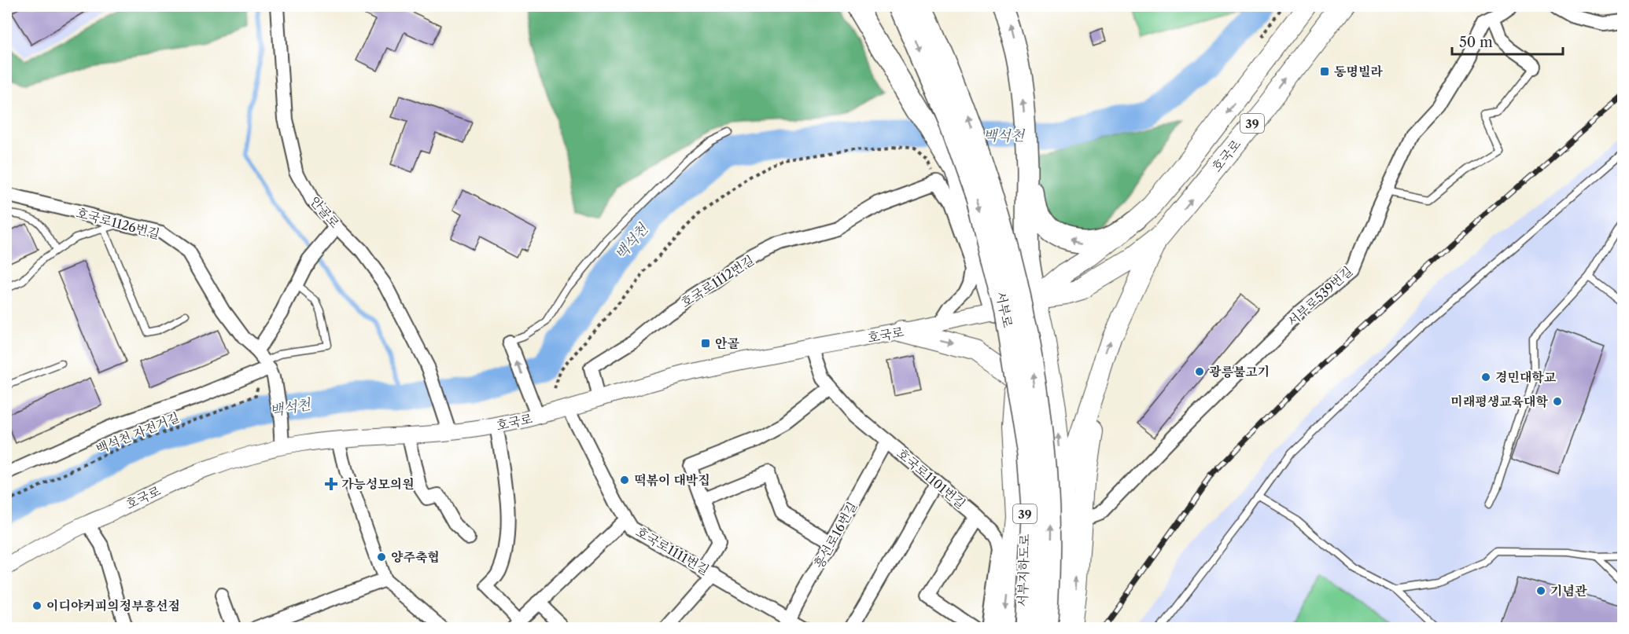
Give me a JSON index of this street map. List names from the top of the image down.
{
  "streets": {
    "highway": ["서부로"],
    "main road": ["39", "호국로", "서부지하도로"],
    "street": [
      "안골로",
      "호국로1126번길",
      "호국로1112번길",
      "서부로539번길",
      "호국로1101번길",
      "흥선로16번길",
      "호국로1111번길"
    ],
    "path": ["백석천 자전거길"]
  },
  "crossings": [
    ["39", "호국로"],
    ["호국로", "안골로"],
    ["호국로", "호국로1112번길"],
    ["호국로", "서부로"],
    ["호국로", "호국로1101번길"],
    ["호국로", "호국로1111번길"],
    ["호국로1126번길", "백석천 자전거길"],
    ["서부로", "서부지하도로"],
    ["호국로1101번길", "흥선로16번길"],
    ["흥선로16번길", "호국로1111번길"]
  ],
  "water": ["백석천"],
  "places": {
    "transit": ["동명빌라", "안골"],
    "other": [
      "광릉불고기",
      "경민대학교",
      "미래평생교육대학",
      "떡볶이 대박집",
      "양주축협",
      "기념관",
      "이디야커피의정부흥선점"
    ],
    "health": ["가능성모의원"]
  },
  "scale_bar": "50 m"
}
